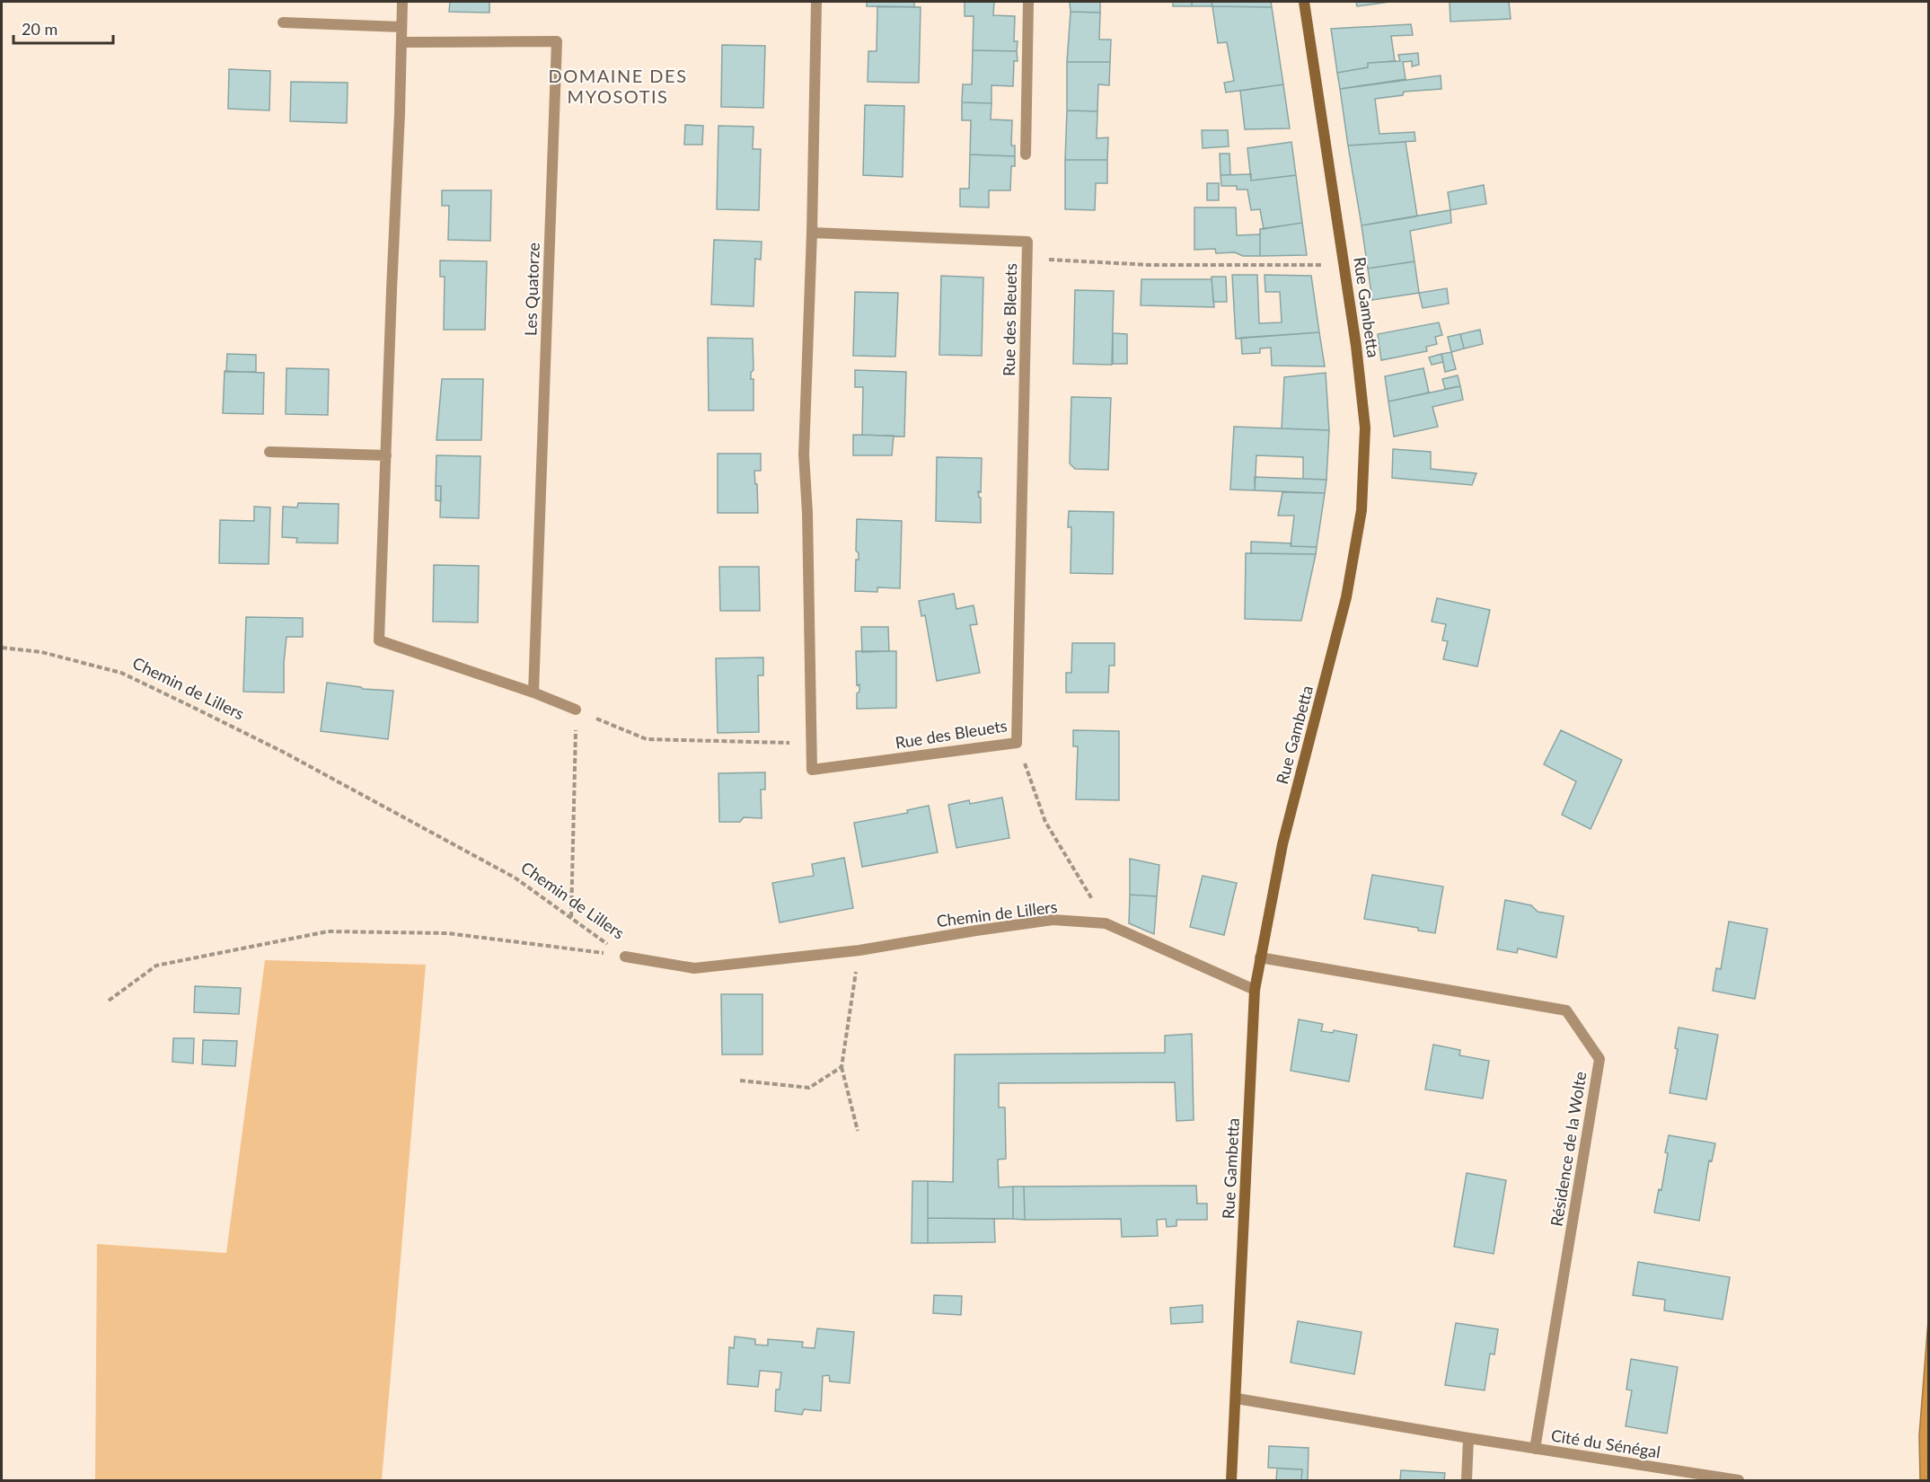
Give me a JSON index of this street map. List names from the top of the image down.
{
  "streets": {
    "main road": ["Rue Gambetta"],
    "street": [
      "Les Quatorze",
      "Rue des Bleuets",
      "Chemin de Lillers",
      "Résidence de la Wolte",
      "Cité du Sénégal"
    ]
  },
  "crossings": [
    ["Rue Gambetta", "Chemin de Lillers"],
    ["Rue Gambetta", "Résidence de la Wolte"],
    ["Rue Gambetta", "Cité du Sénégal"],
    ["Résidence de la Wolte", "Cité du Sénégal"]
  ],
  "districts": ["DOMAINE DES MYOSOTIS"],
  "scale_bar": "20 m"
}
